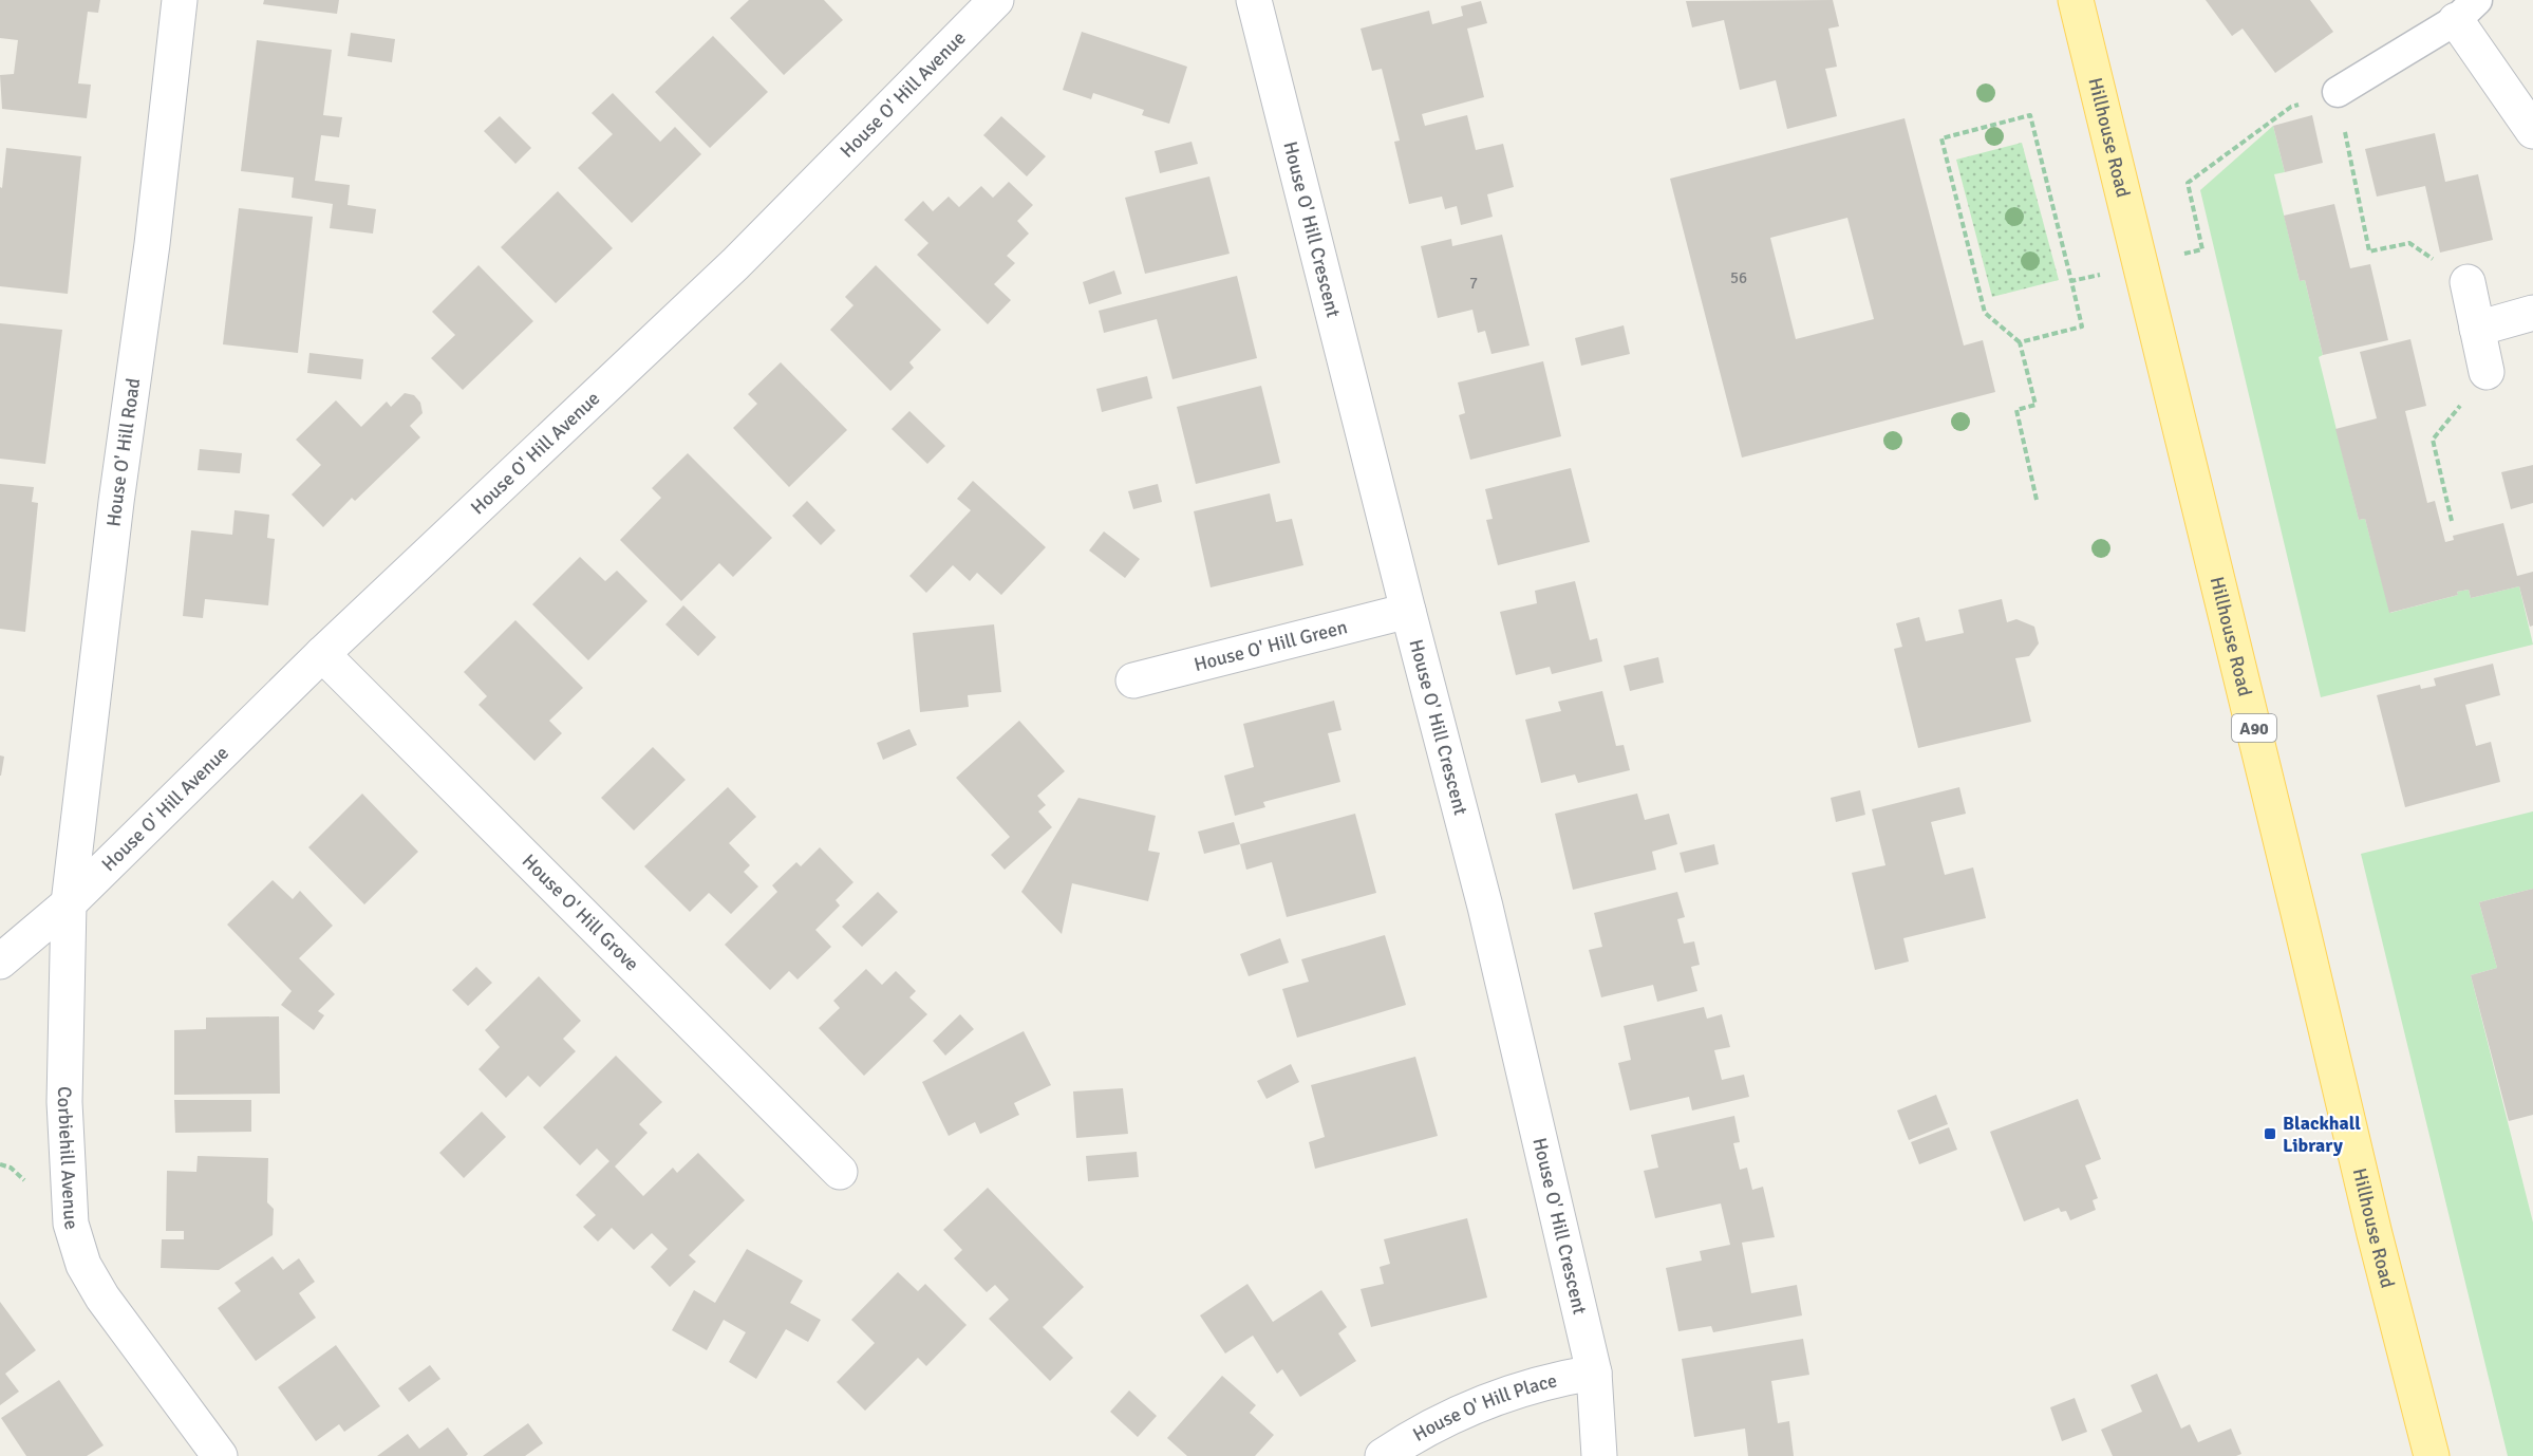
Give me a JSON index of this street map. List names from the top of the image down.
{
  "streets": {
    "main road": ["Hillhouse Road", "A90"],
    "street": [
      "House O' Hill Avenue",
      "House O' Hill Crescent",
      "House O' Hill Road",
      "House O' Hill Green",
      "House O' Hill Grove",
      "Corbiehill Avenue",
      "House O' Hill Place"
    ]
  },
  "crossings": [
    ["House O' Hill Avenue", "House O' Hill Road"],
    ["House O' Hill Avenue", "House O' Hill Grove"],
    ["House O' Hill Avenue", "Corbiehill Avenue"],
    ["House O' Hill Crescent", "House O' Hill Green"],
    ["House O' Hill Crescent", "House O' Hill Place"],
    ["House O' Hill Road", "Corbiehill Avenue"]
  ],
  "places": {
    "transit": ["Blackhall Library"]
  },
  "house_numbers": ["56", "7"]
}
